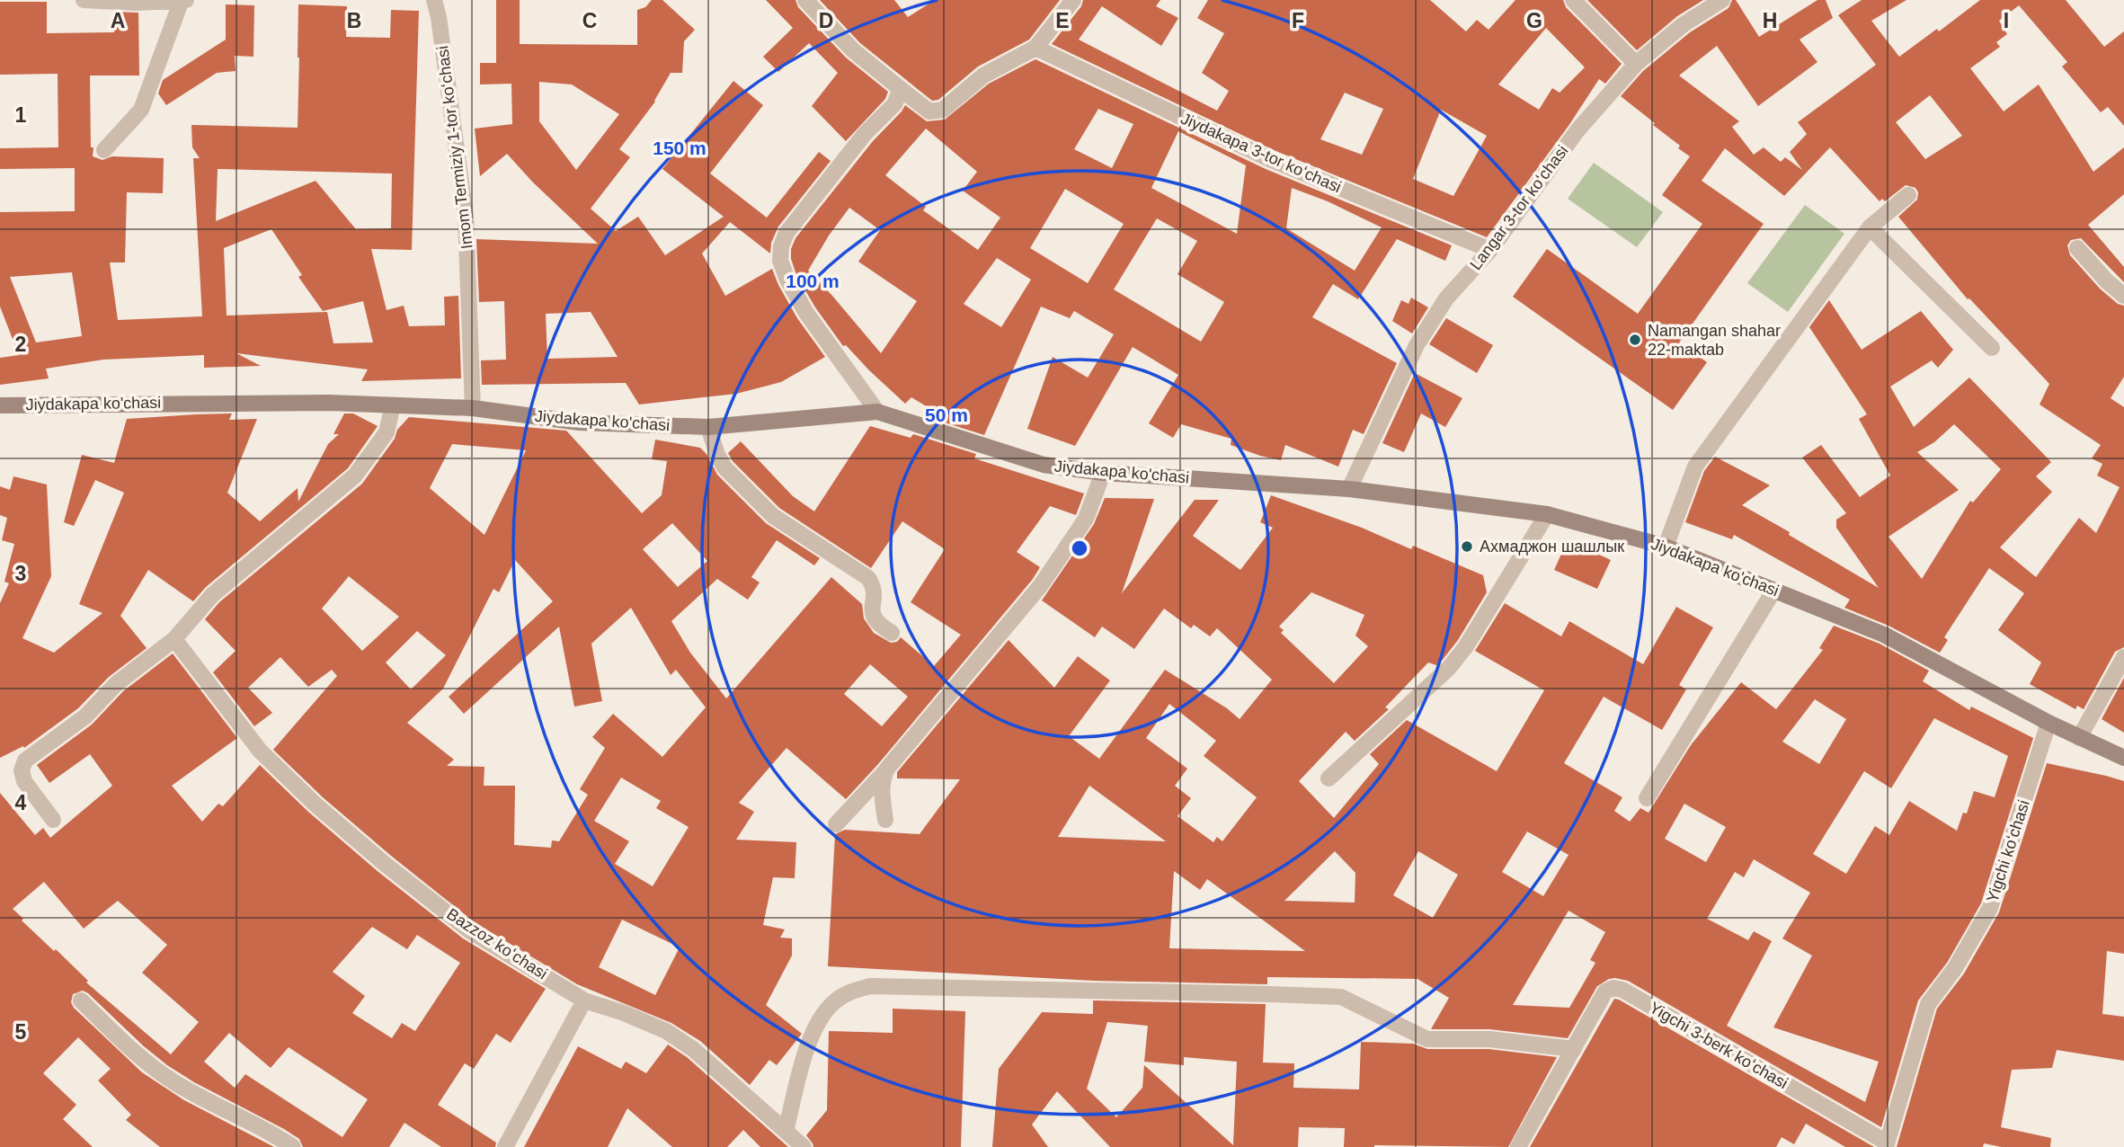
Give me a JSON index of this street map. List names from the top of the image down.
{
  "streets": {
    "street": [
      "Imom Termiziy 1-tor koʻchasi",
      "Jiydakapa 3-tor koʻchasi",
      "Langar 3-tor koʻchasi",
      "Jiydakapa ko'chasi",
      "Yigchi koʻchasi",
      "Bazzoz koʻchasi",
      "Yigchi 3-berk koʻchasi"
    ]
  },
  "crossings": [
    ["Imom Termiziy 1-tor koʻchasi", "Jiydakapa ko'chasi"],
    ["Jiydakapa 3-tor koʻchasi", "Langar 3-tor koʻchasi"],
    ["Langar 3-tor koʻchasi", "Jiydakapa ko'chasi"],
    ["Jiydakapa ko'chasi", "Yigchi koʻchasi"],
    ["Yigchi koʻchasi", "Yigchi 3-berk koʻchasi"]
  ],
  "places": ["Namangan shahar 22-maktab", "Ахмаджон шашлык"],
  "grid": {
    "columns": [
      "A",
      "B",
      "C",
      "D",
      "E",
      "F",
      "G",
      "H",
      "I"
    ],
    "rows": [
      "1",
      "2",
      "3",
      "4",
      "5"
    ]
  },
  "rings": ["150 m", "100 m", "50 m"]
}
